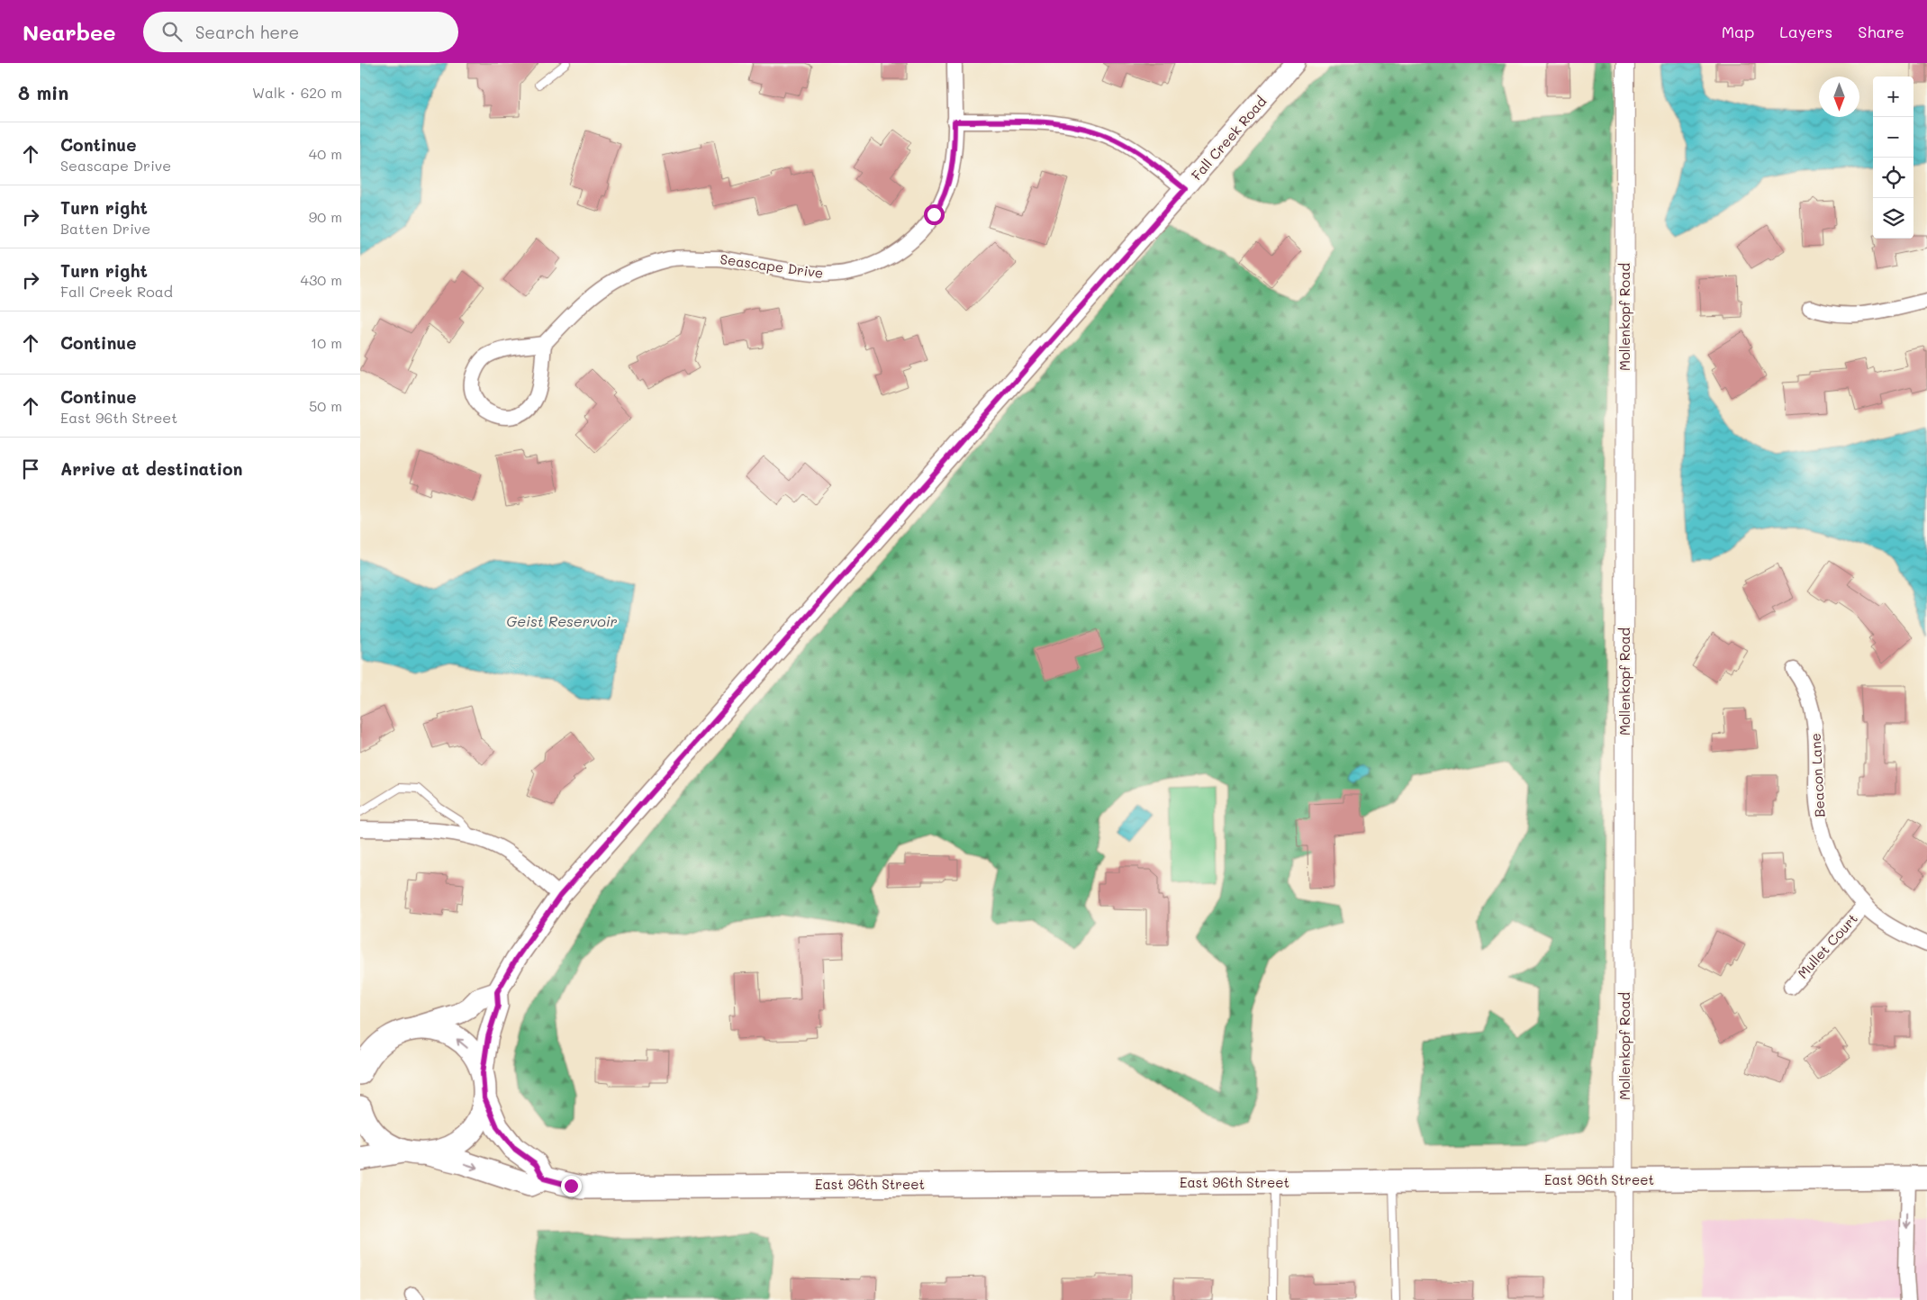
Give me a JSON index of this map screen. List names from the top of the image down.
{
  "streets": {
    "main road": ["Fall Creek Road", "East 96th Street"],
    "street": [
      "Seascape Drive",
      "Mollenkopf Road",
      "Beacon Lane",
      "Mullet Court"
    ]
  },
  "crossings": [
    ["Mollenkopf Road", "East 96th Street"],
    ["Beacon Lane", "Mullet Court"]
  ],
  "water": ["Geist Reservoir"],
  "north": "bottom",
  "page": {
    "header": "Nearbee",
    "search": "Search here",
    "nav": ["Map", "Layers", "Share"],
    "heading": ["8 min", "Walk · 620 m"],
    "map_buttons": ["+", "−"],
    "list": [
      ["Continue", "Seascape Drive", "40 m"],
      ["Turn right", "Batten Drive", "90 m"],
      ["Turn right", "Fall Creek Road", "430 m"],
      ["Continue", "10 m"],
      ["Continue", "East 96th Street", "50 m"],
      "Arrive at destination"
    ]
  }
}
